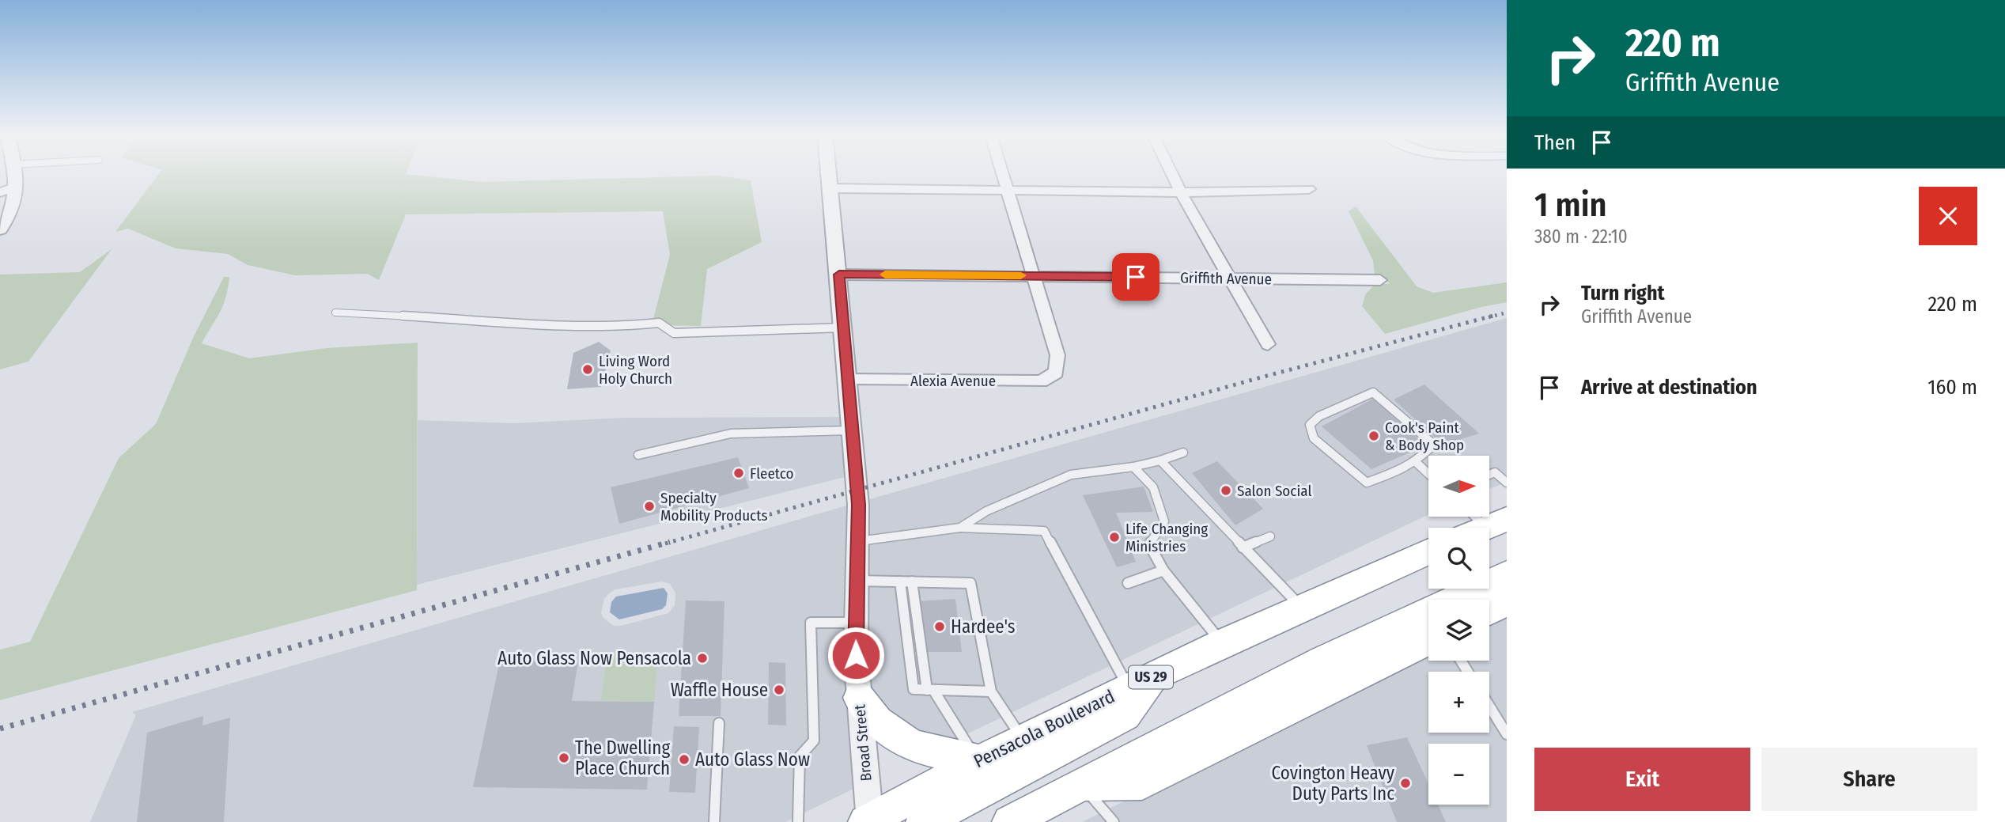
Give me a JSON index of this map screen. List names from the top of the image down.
{
  "streets": {
    "highway": ["US 29", "Pensacola Boulevard"],
    "street": ["Griffith Avenue", "Alexia Avenue", "Broad Street"]
  },
  "crossings": [
    ["Griffith Avenue", "Alexia Avenue"],
    ["Griffith Avenue", "Broad Street"],
    ["Alexia Avenue", "Broad Street"],
    ["Pensacola Boulevard", "Broad Street"]
  ],
  "places": [
    "Living Word Holy Church",
    "Cook's Paint & Body Shop",
    "Fleetco",
    "Salon Social",
    "Specialty Mobility Products",
    "Life Changing Ministries",
    "Hardee's",
    "Auto Glass Now Pensacola",
    "Waffle House",
    "The Dwelling Place Church",
    "Auto Glass Now",
    "Covington Heavy Duty Parts Inc"
  ],
  "north": "right",
  "page": {
    "turn": ["220 m", "Griffith Avenue"],
    "then": "Then",
    "heading": ["1 min", "380 m · 22:10"],
    "list": [
      {
        "name": "Turn right",
        "note": "Griffith Avenue",
        "value": "220 m"
      },
      {
        "name": "Arrive at destination",
        "value": "160 m"
      }
    ],
    "map_buttons": ["+", "−"],
    "buttons": ["Exit", "Share"]
  }
}
